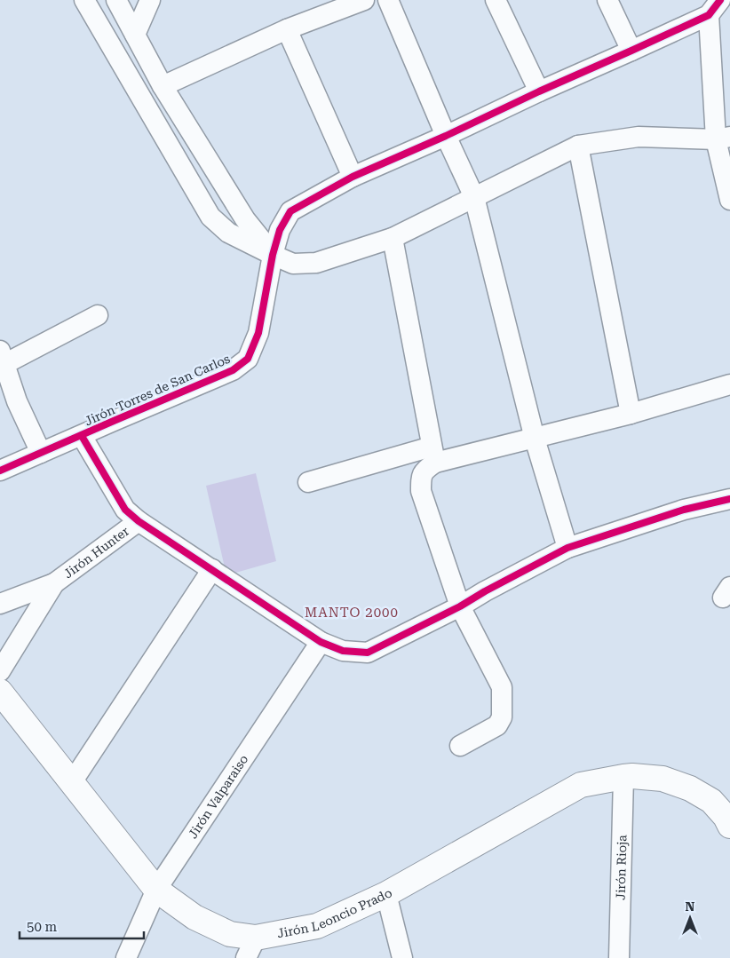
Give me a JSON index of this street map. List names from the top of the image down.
{
  "streets": {
    "highway": ["Jirón Leoncio Prado"],
    "street": [
      "Jirón Torres de San Carlos",
      "Jirón Hunter",
      "Jirón Valparaiso",
      "Jirón Rioja"
    ]
  },
  "crossings": [
    ["Jirón Valparaiso", "Jirón Leoncio Prado"],
    ["Jirón Rioja", "Jirón Leoncio Prado"]
  ],
  "districts": ["MANTO 2000"],
  "scale_bar": "50 m",
  "north": "top"
}
